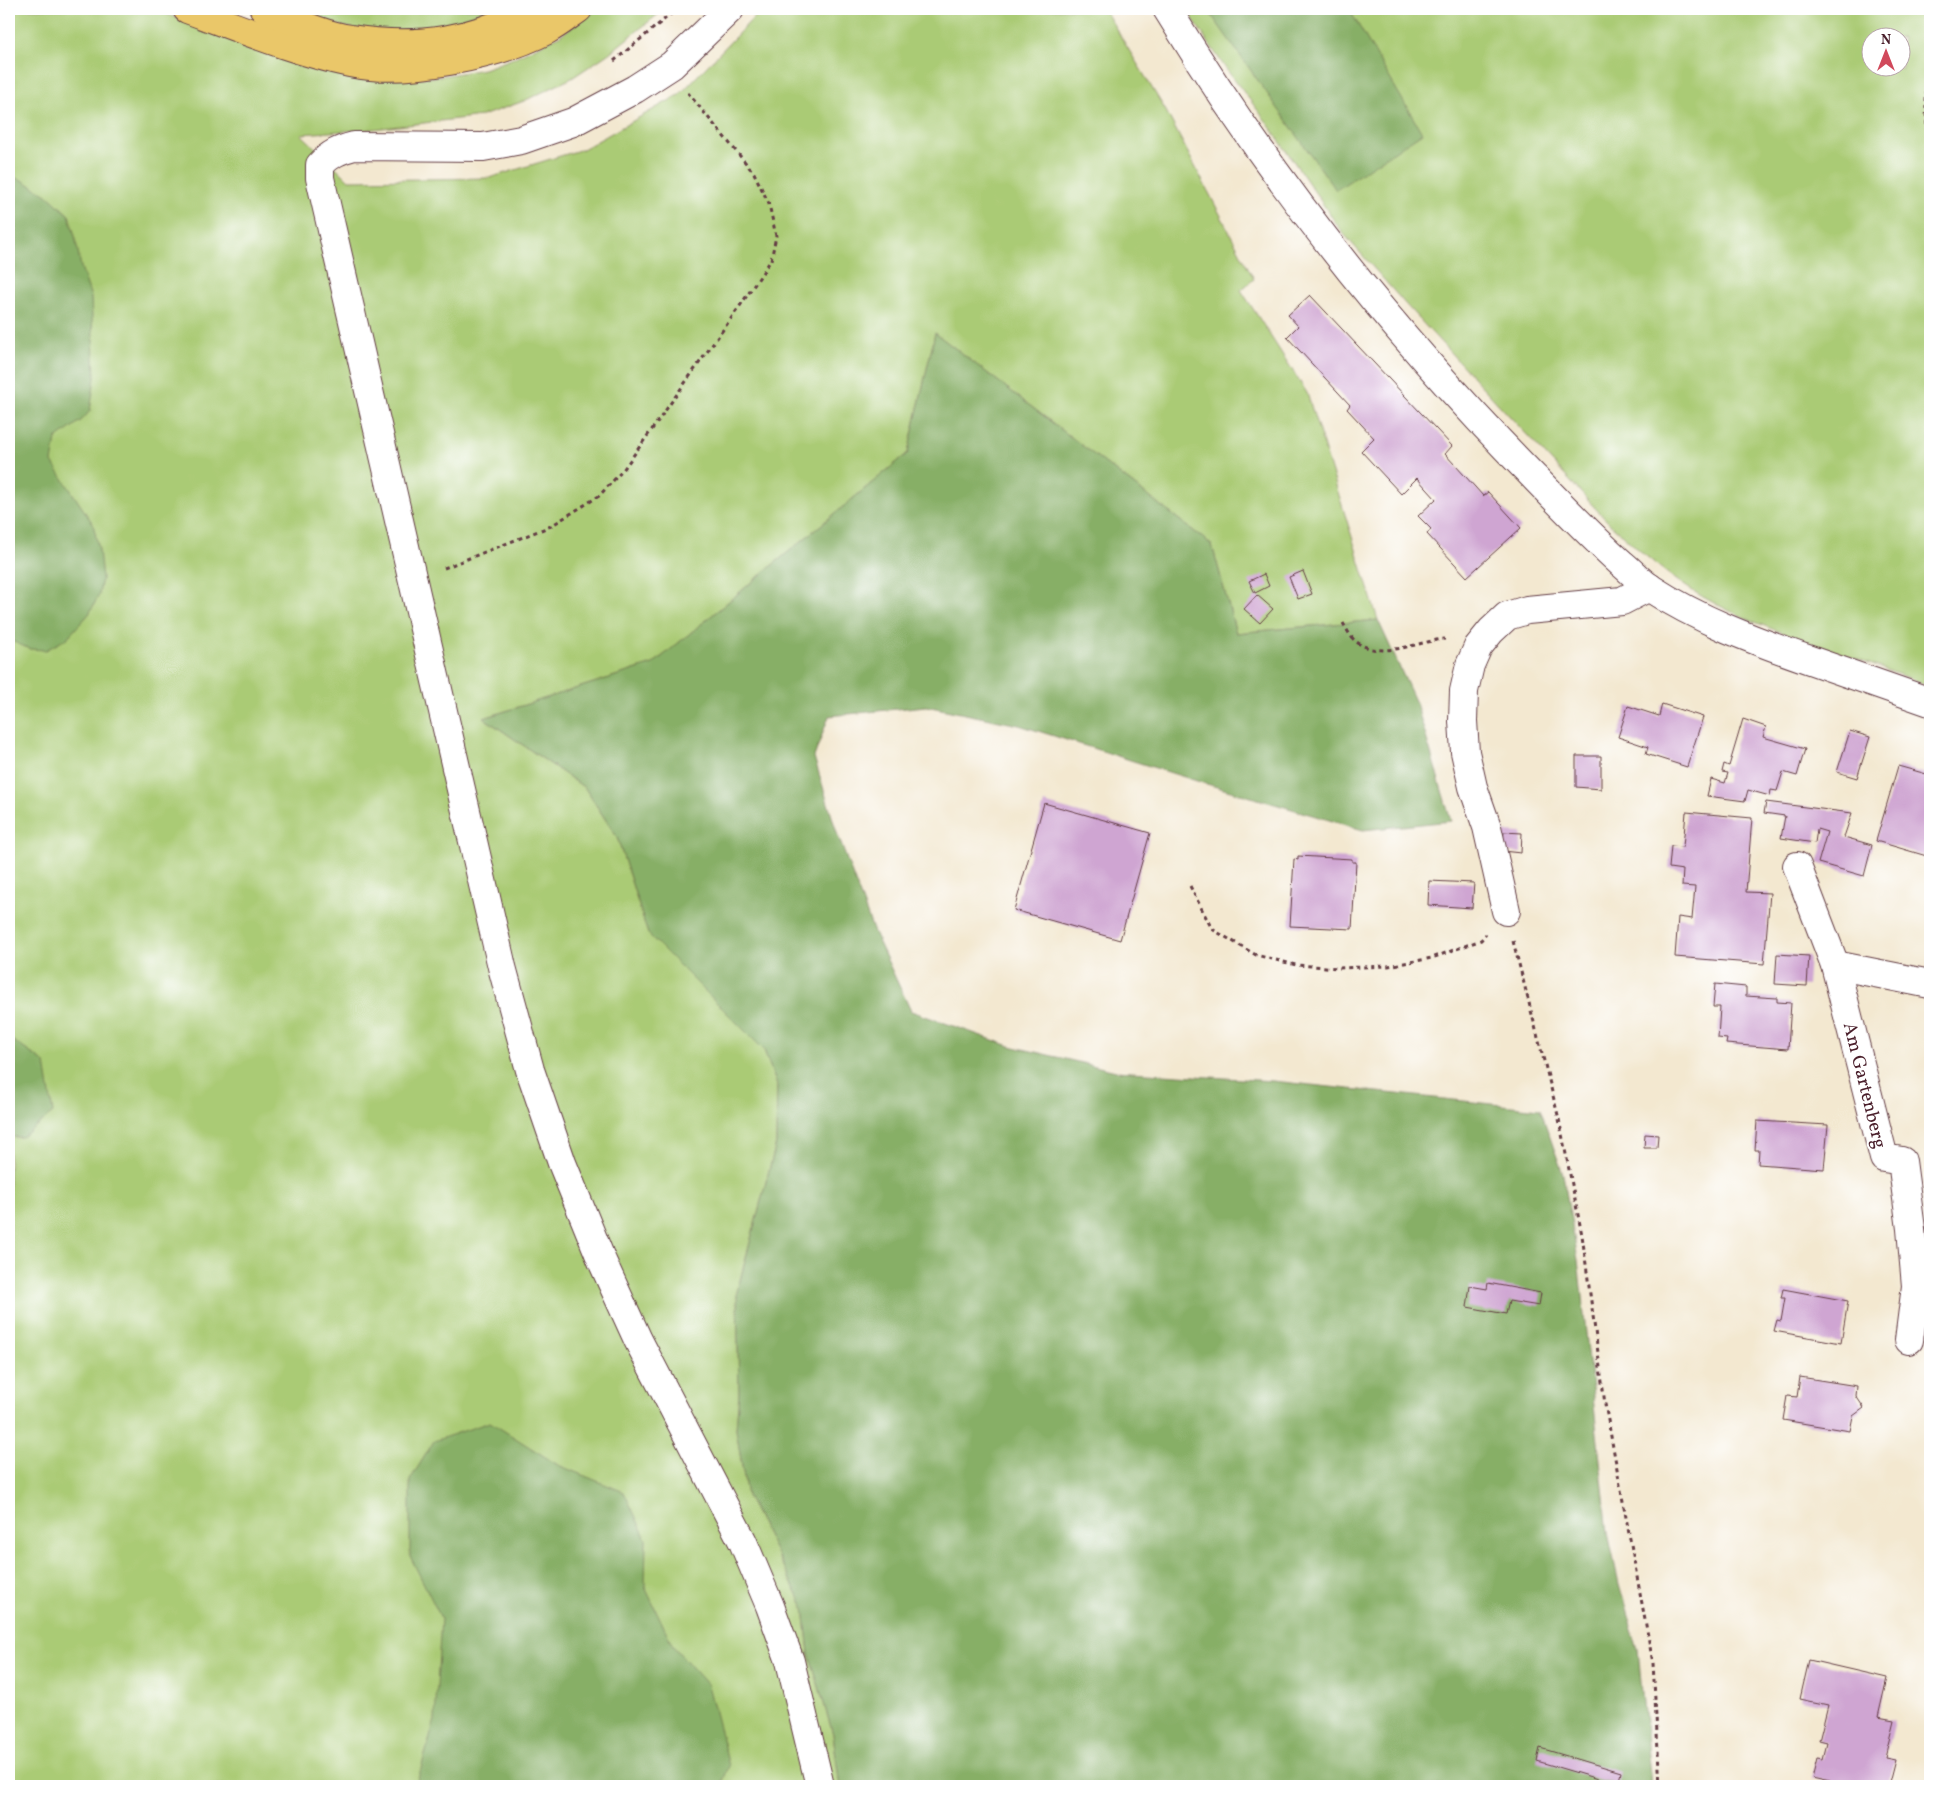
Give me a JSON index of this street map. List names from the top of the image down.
{
  "streets": {
    "street": ["Am Gartenberg"]
  },
  "north": "top"
}
